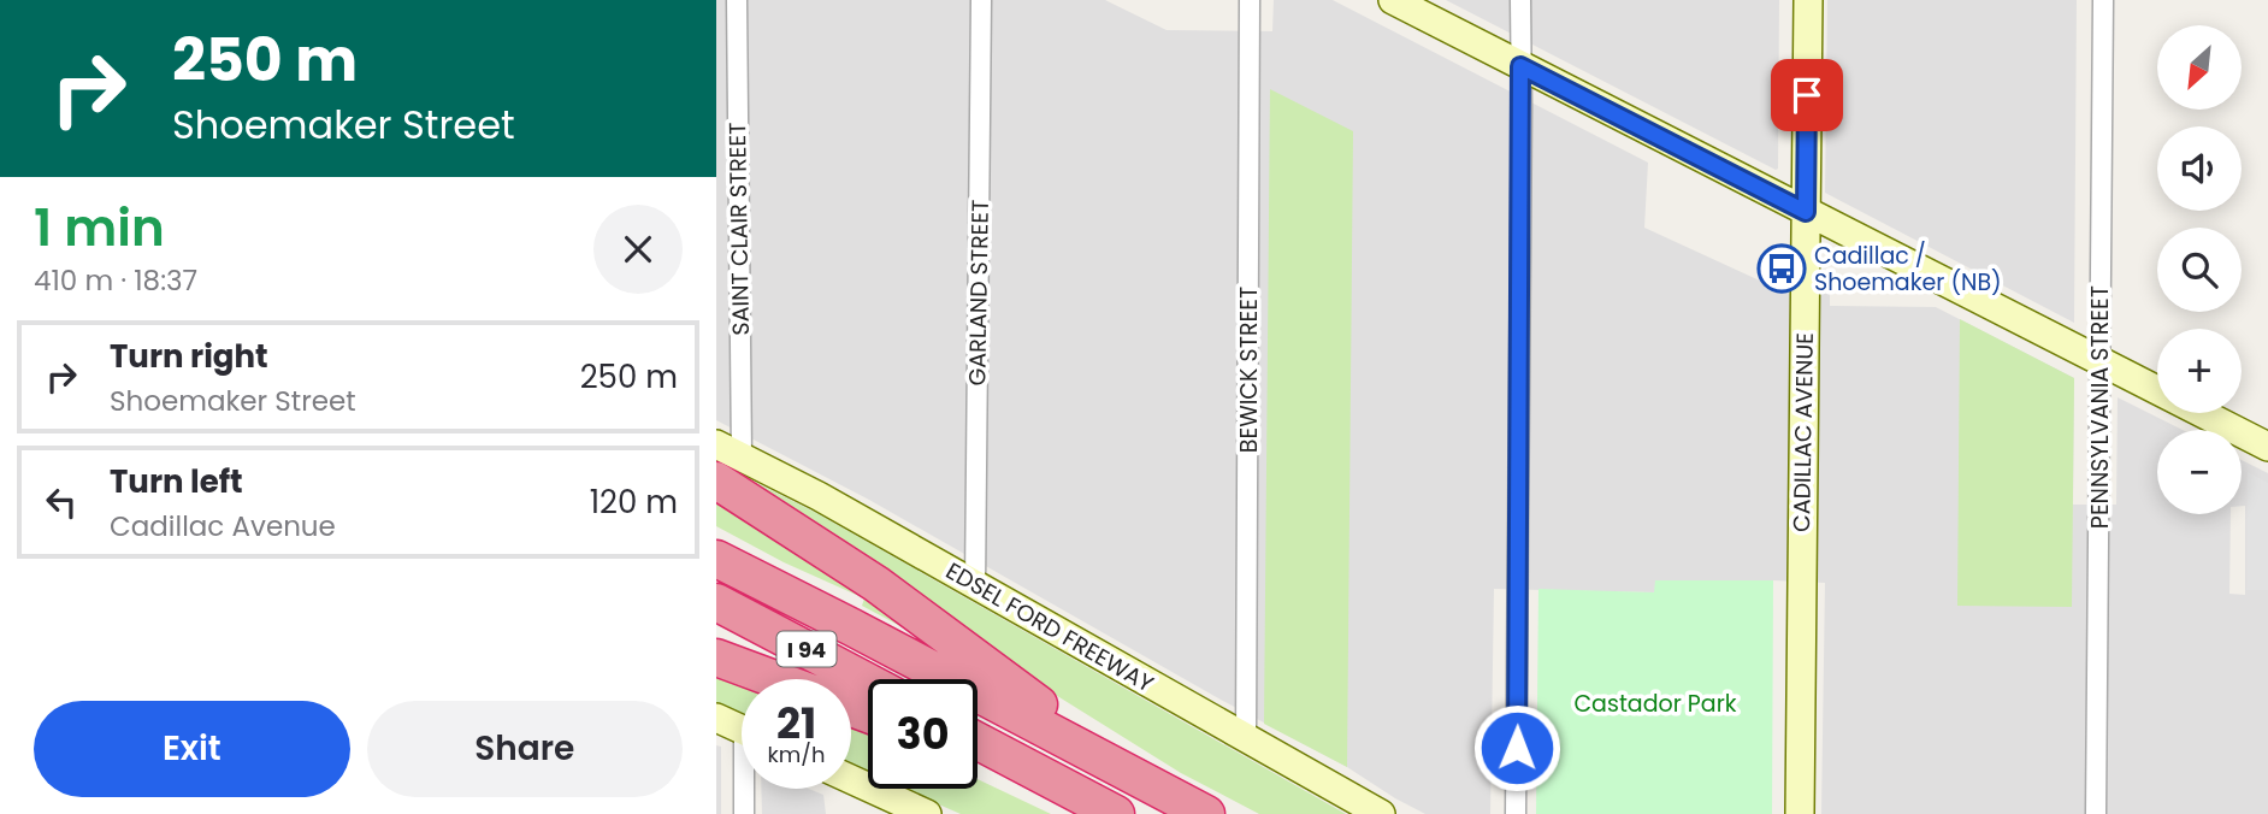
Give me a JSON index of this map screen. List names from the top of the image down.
{
  "streets": {
    "highway": ["I 94"],
    "street": [
      "SAINT CLAIR STREET",
      "GARLAND STREET",
      "BEWICK STREET",
      "PENNSYLVANIA STREET",
      "CADILLAC AVENUE",
      "EDSEL FORD FREEWAY"
    ]
  },
  "crossings": [
    ["SAINT CLAIR STREET", "EDSEL FORD FREEWAY"],
    ["GARLAND STREET", "EDSEL FORD FREEWAY"],
    ["BEWICK STREET", "EDSEL FORD FREEWAY"]
  ],
  "parks": ["Castador Park"],
  "places": {
    "bus stop": ["Cadillac / Shoemaker (NB)"]
  },
  "north": "bottom left",
  "page": {
    "turn": ["250 m", "Shoemaker Street"],
    "map_buttons": ["+", "−"],
    "heading": ["1 min", "410 m · 18:37"],
    "list": [
      {
        "name": "Turn right",
        "note": "Shoemaker Street",
        "value": "250 m"
      },
      {
        "name": "Turn left",
        "note": "Cadillac Avenue",
        "value": "120 m"
      }
    ],
    "speed": "21 km/h",
    "limit": "30",
    "buttons": ["Exit", "Share"]
  }
}
